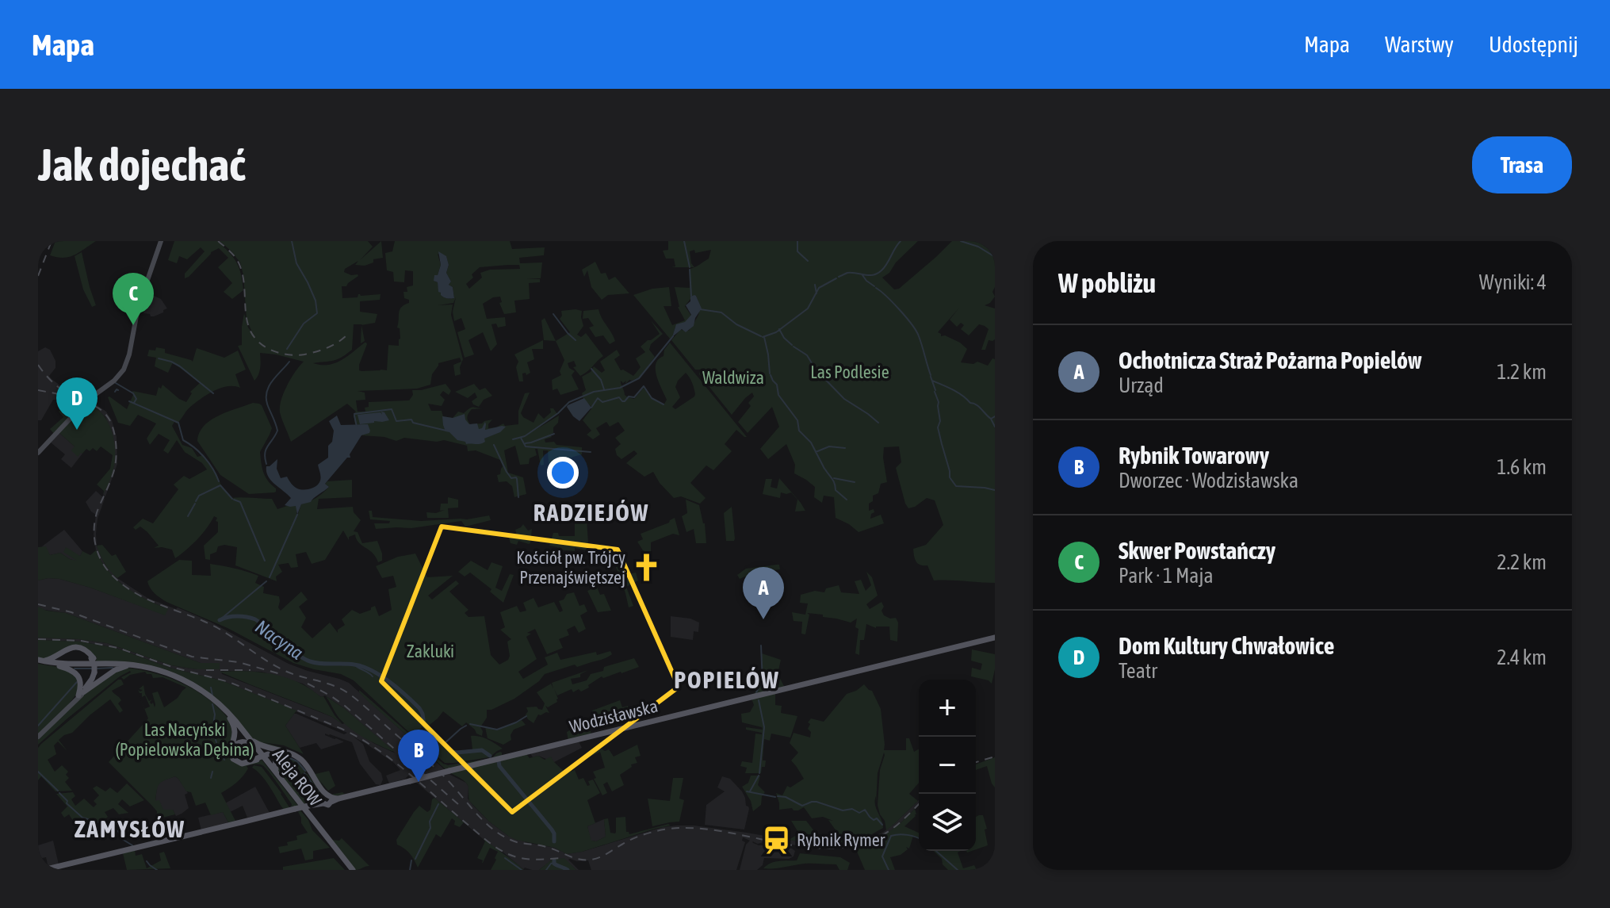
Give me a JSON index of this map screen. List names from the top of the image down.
{
  "streets": {
    "main road": ["Wodzisławska", "Aleja ROW"]
  },
  "districts": ["RADZIEJÓW", "POPIELÓW", "ZAMYSŁÓW"],
  "water": ["Nacyna"],
  "parks": [
    "Las Podlesie",
    "Waldwiza",
    "Zakluki",
    "Las Nacyński (Popielowska Dębina)"
  ],
  "places": {
    "church": ["Kościół pw. Trójcy Przenajświętszej"],
    "station": ["Rybnik Rymer"]
  },
  "page": {
    "header": "Mapa",
    "nav": ["Mapa", "Warstwy", "Udostępnij"],
    "buttons": "Trasa",
    "title": "Jak dojechać",
    "heading": ["W pobliżu", "Wyniki: 4"],
    "pins": [
      "C",
      "D",
      "A",
      "B"
    ],
    "list": [
      {
        "mark": "A",
        "name": "Ochotnicza Straż Pożarna Popielów",
        "note": "Urząd",
        "value": "1.2 km"
      },
      {
        "mark": "B",
        "name": "Rybnik Towarowy",
        "note": "Dworzec · Wodzisławska",
        "value": "1.6 km"
      },
      {
        "mark": "C",
        "name": "Skwer Powstańczy",
        "note": "Park · 1 Maja",
        "value": "2.2 km"
      },
      {
        "mark": "D",
        "name": "Dom Kultury Chwałowice",
        "note": "Teatr",
        "value": "2.4 km"
      }
    ],
    "map_buttons": ["+", "−"]
  }
}
